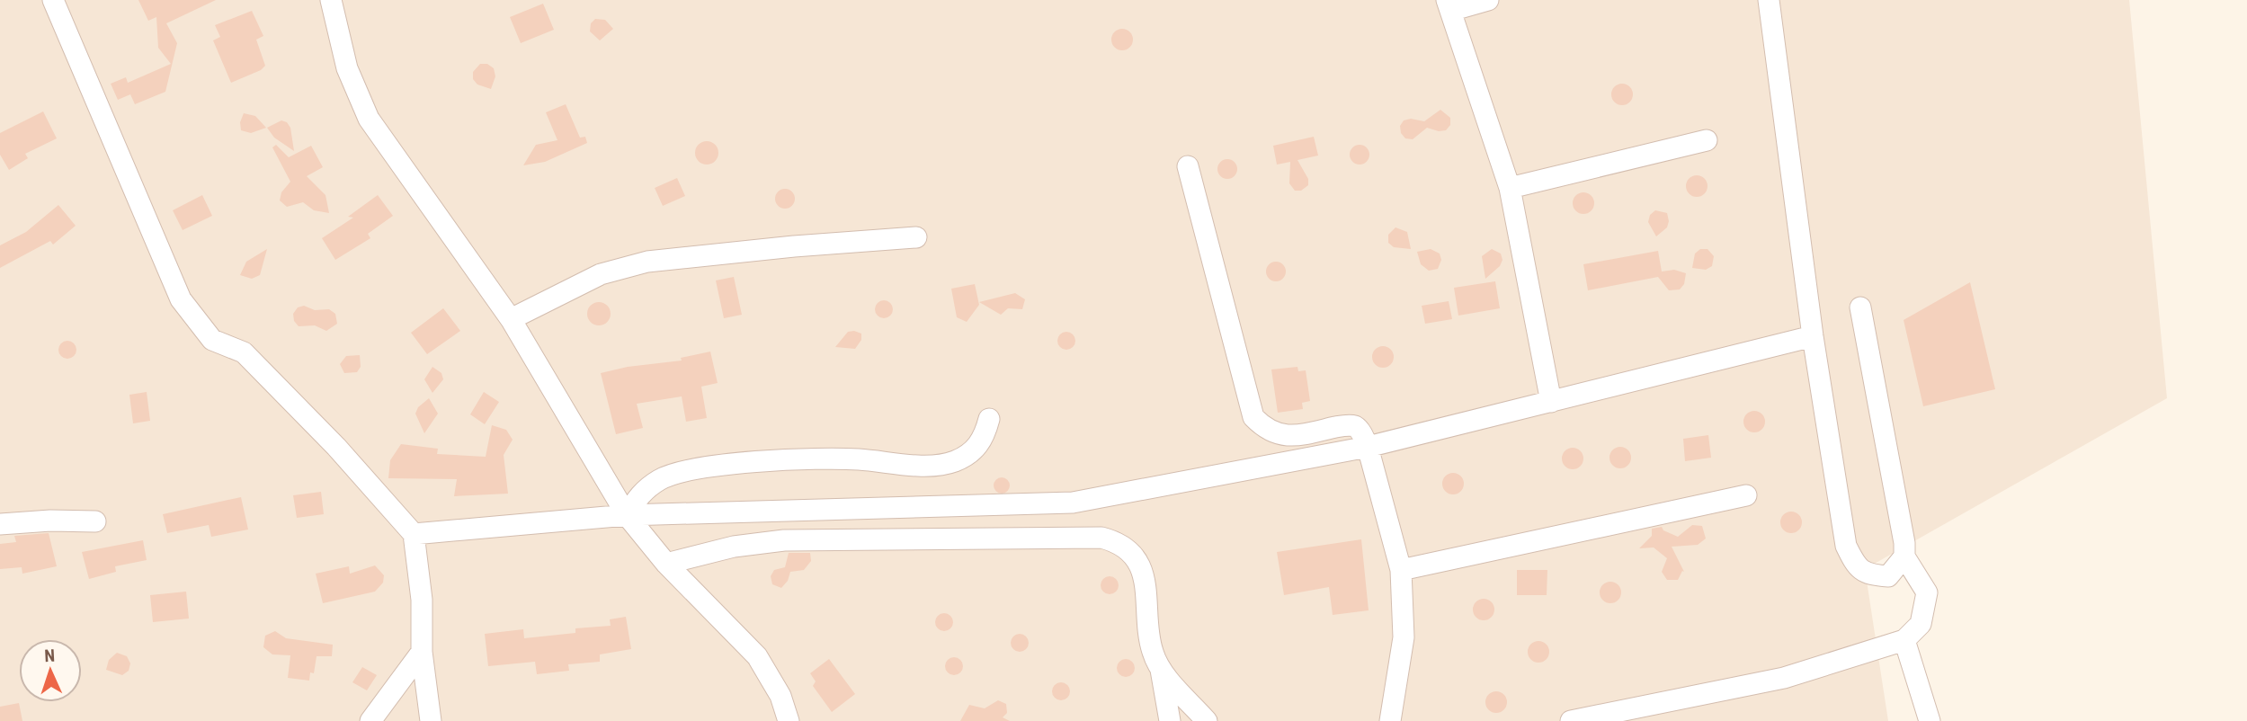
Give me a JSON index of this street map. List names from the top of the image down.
{
  "north": "top"
}
